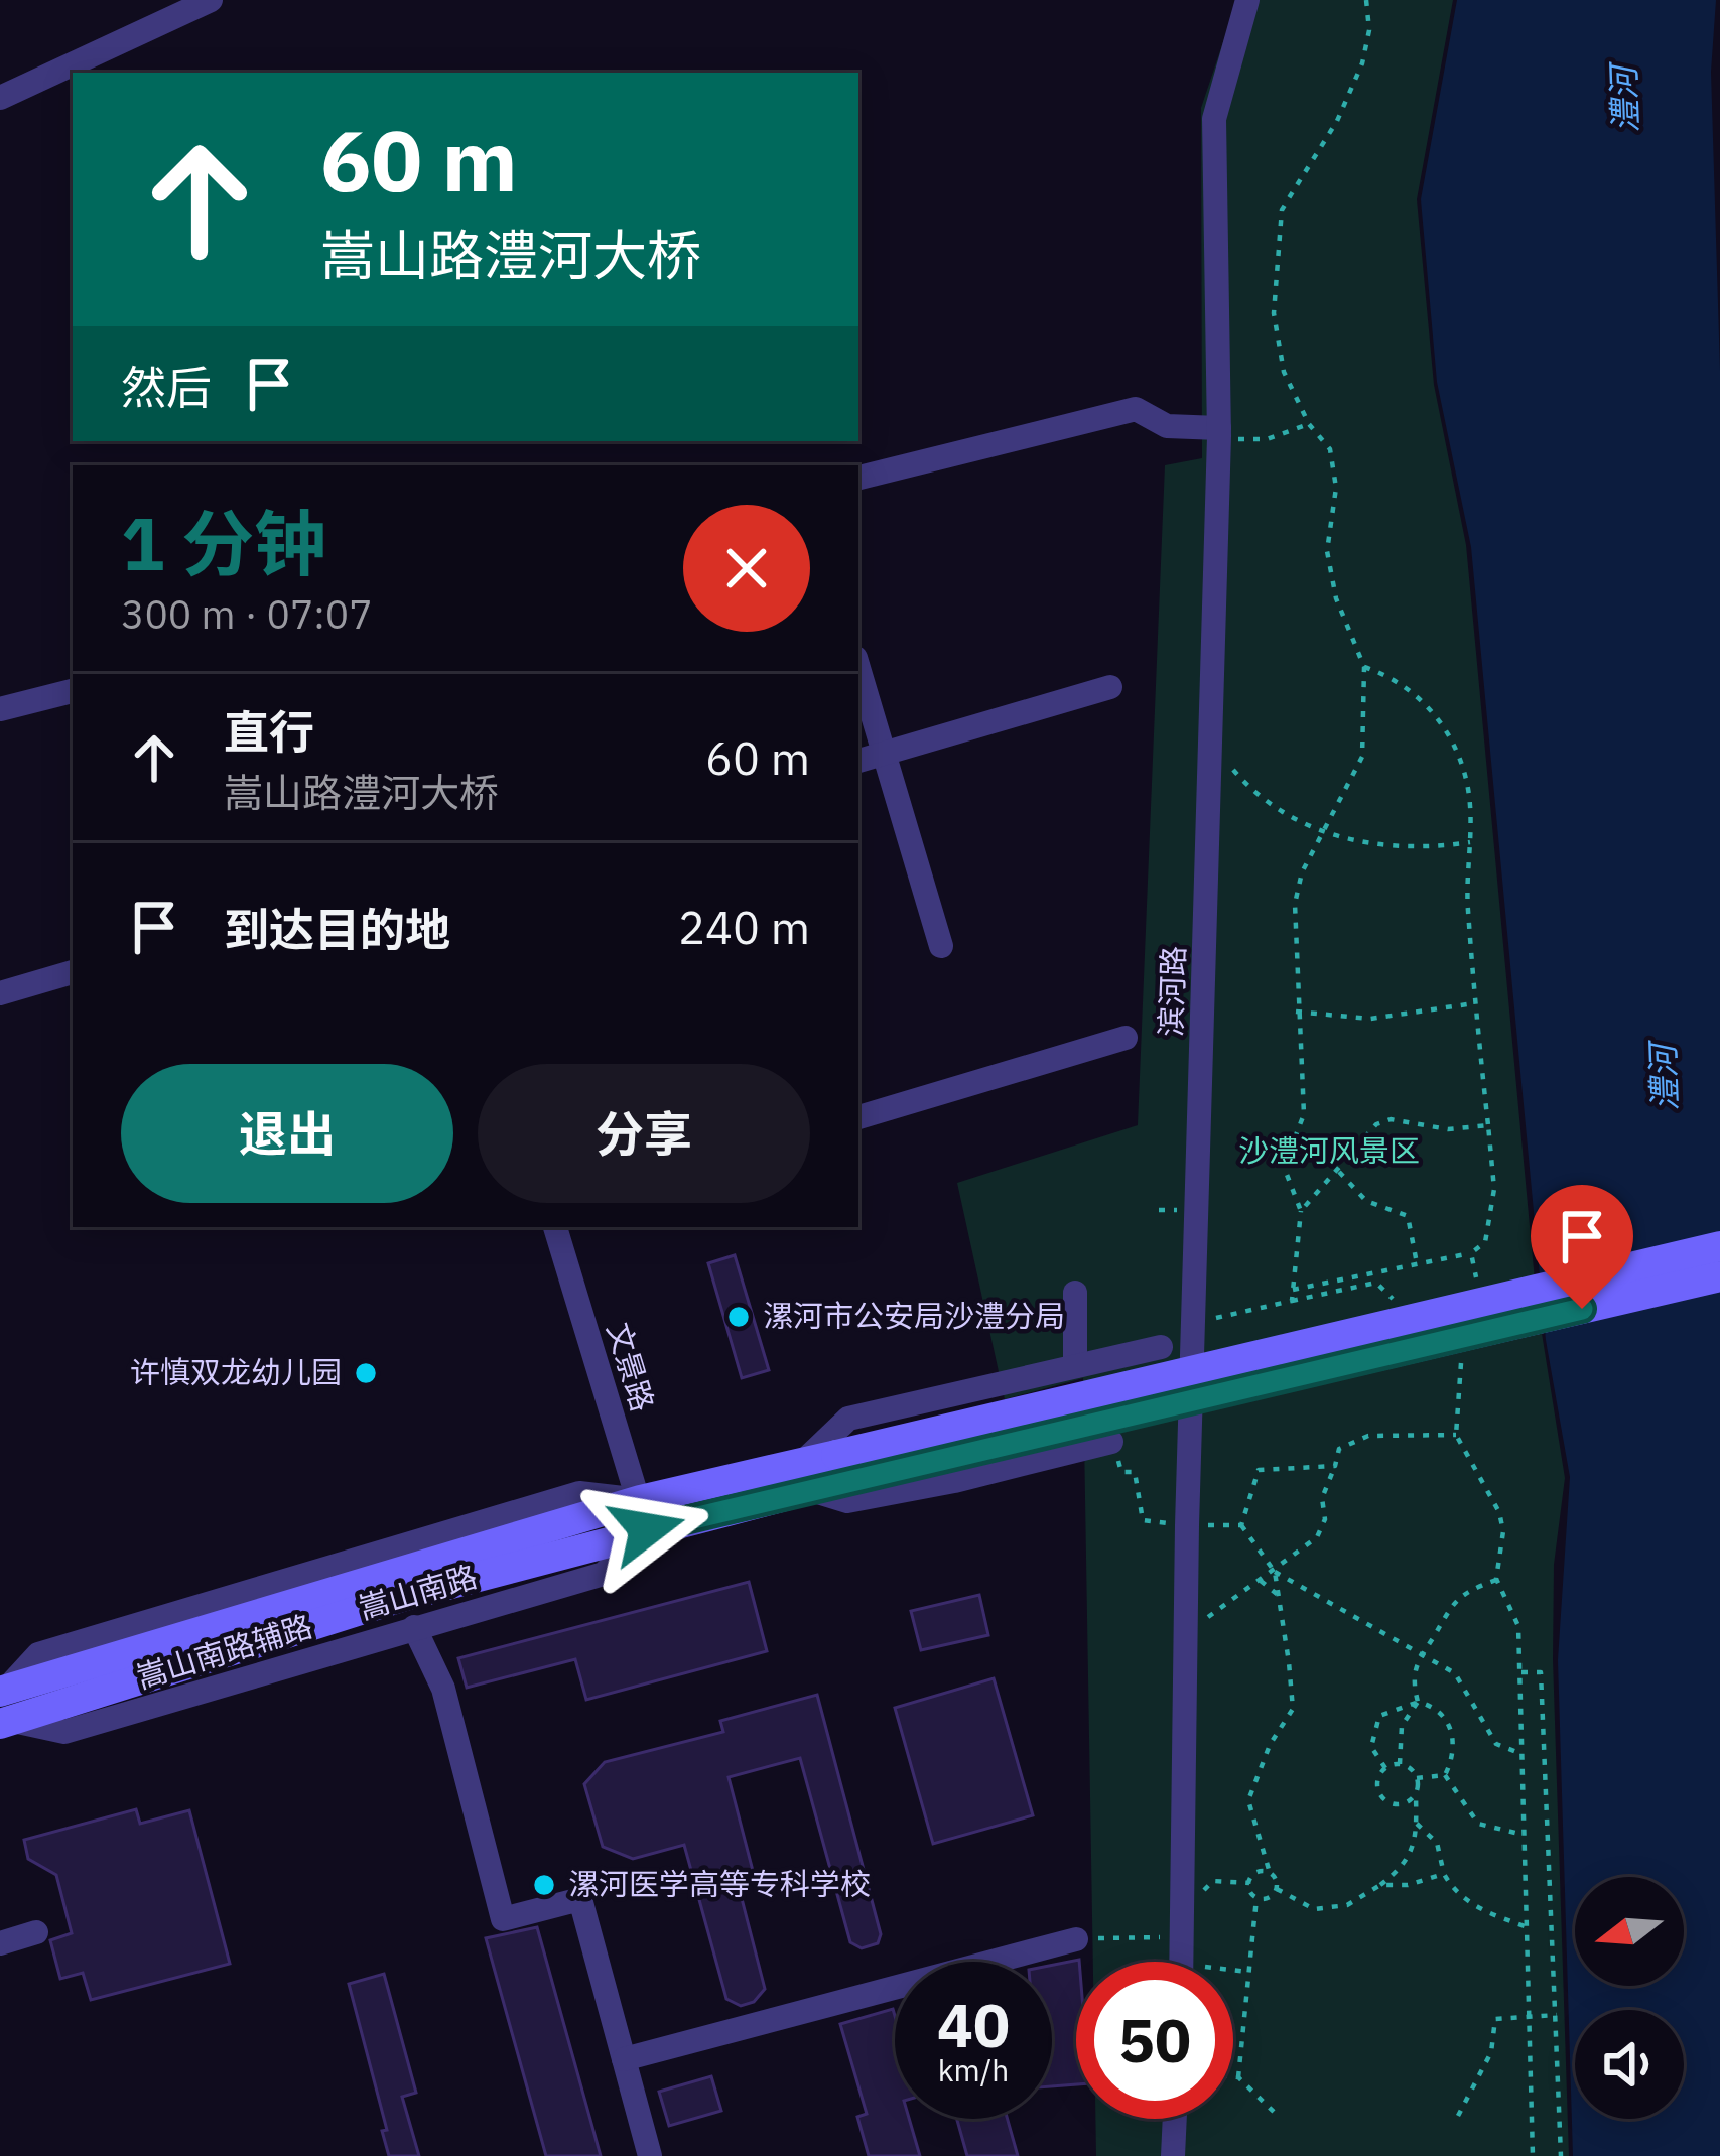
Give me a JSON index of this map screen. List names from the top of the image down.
{
  "streets": {
    "main road": ["嵩山南路"],
    "street": ["滨河路", "文景路", "嵩山南路辅路"]
  },
  "crossings": [
    ["文景路", "嵩山南路"],
    ["文景路", "嵩山南路辅路"],
    ["嵩山南路", "嵩山南路辅路"]
  ],
  "water": ["澧河"],
  "parks": ["沙澧河风景区"],
  "places": ["漯河市公安局沙澧分局", "许慎双龙幼儿园", "漯河医学高等专科学校"],
  "north": "left",
  "page": {
    "turn": ["60 m", "嵩山路澧河大桥"],
    "then": "然后",
    "heading": ["1 分钟", "300 m · 07:07"],
    "list": [
      {
        "name": "直行",
        "note": "嵩山路澧河大桥",
        "value": "60 m"
      },
      {
        "name": "到达目的地",
        "value": "240 m"
      }
    ],
    "buttons": ["退出", "分享"],
    "speed": "40 km/h",
    "limit": "50"
  }
}
